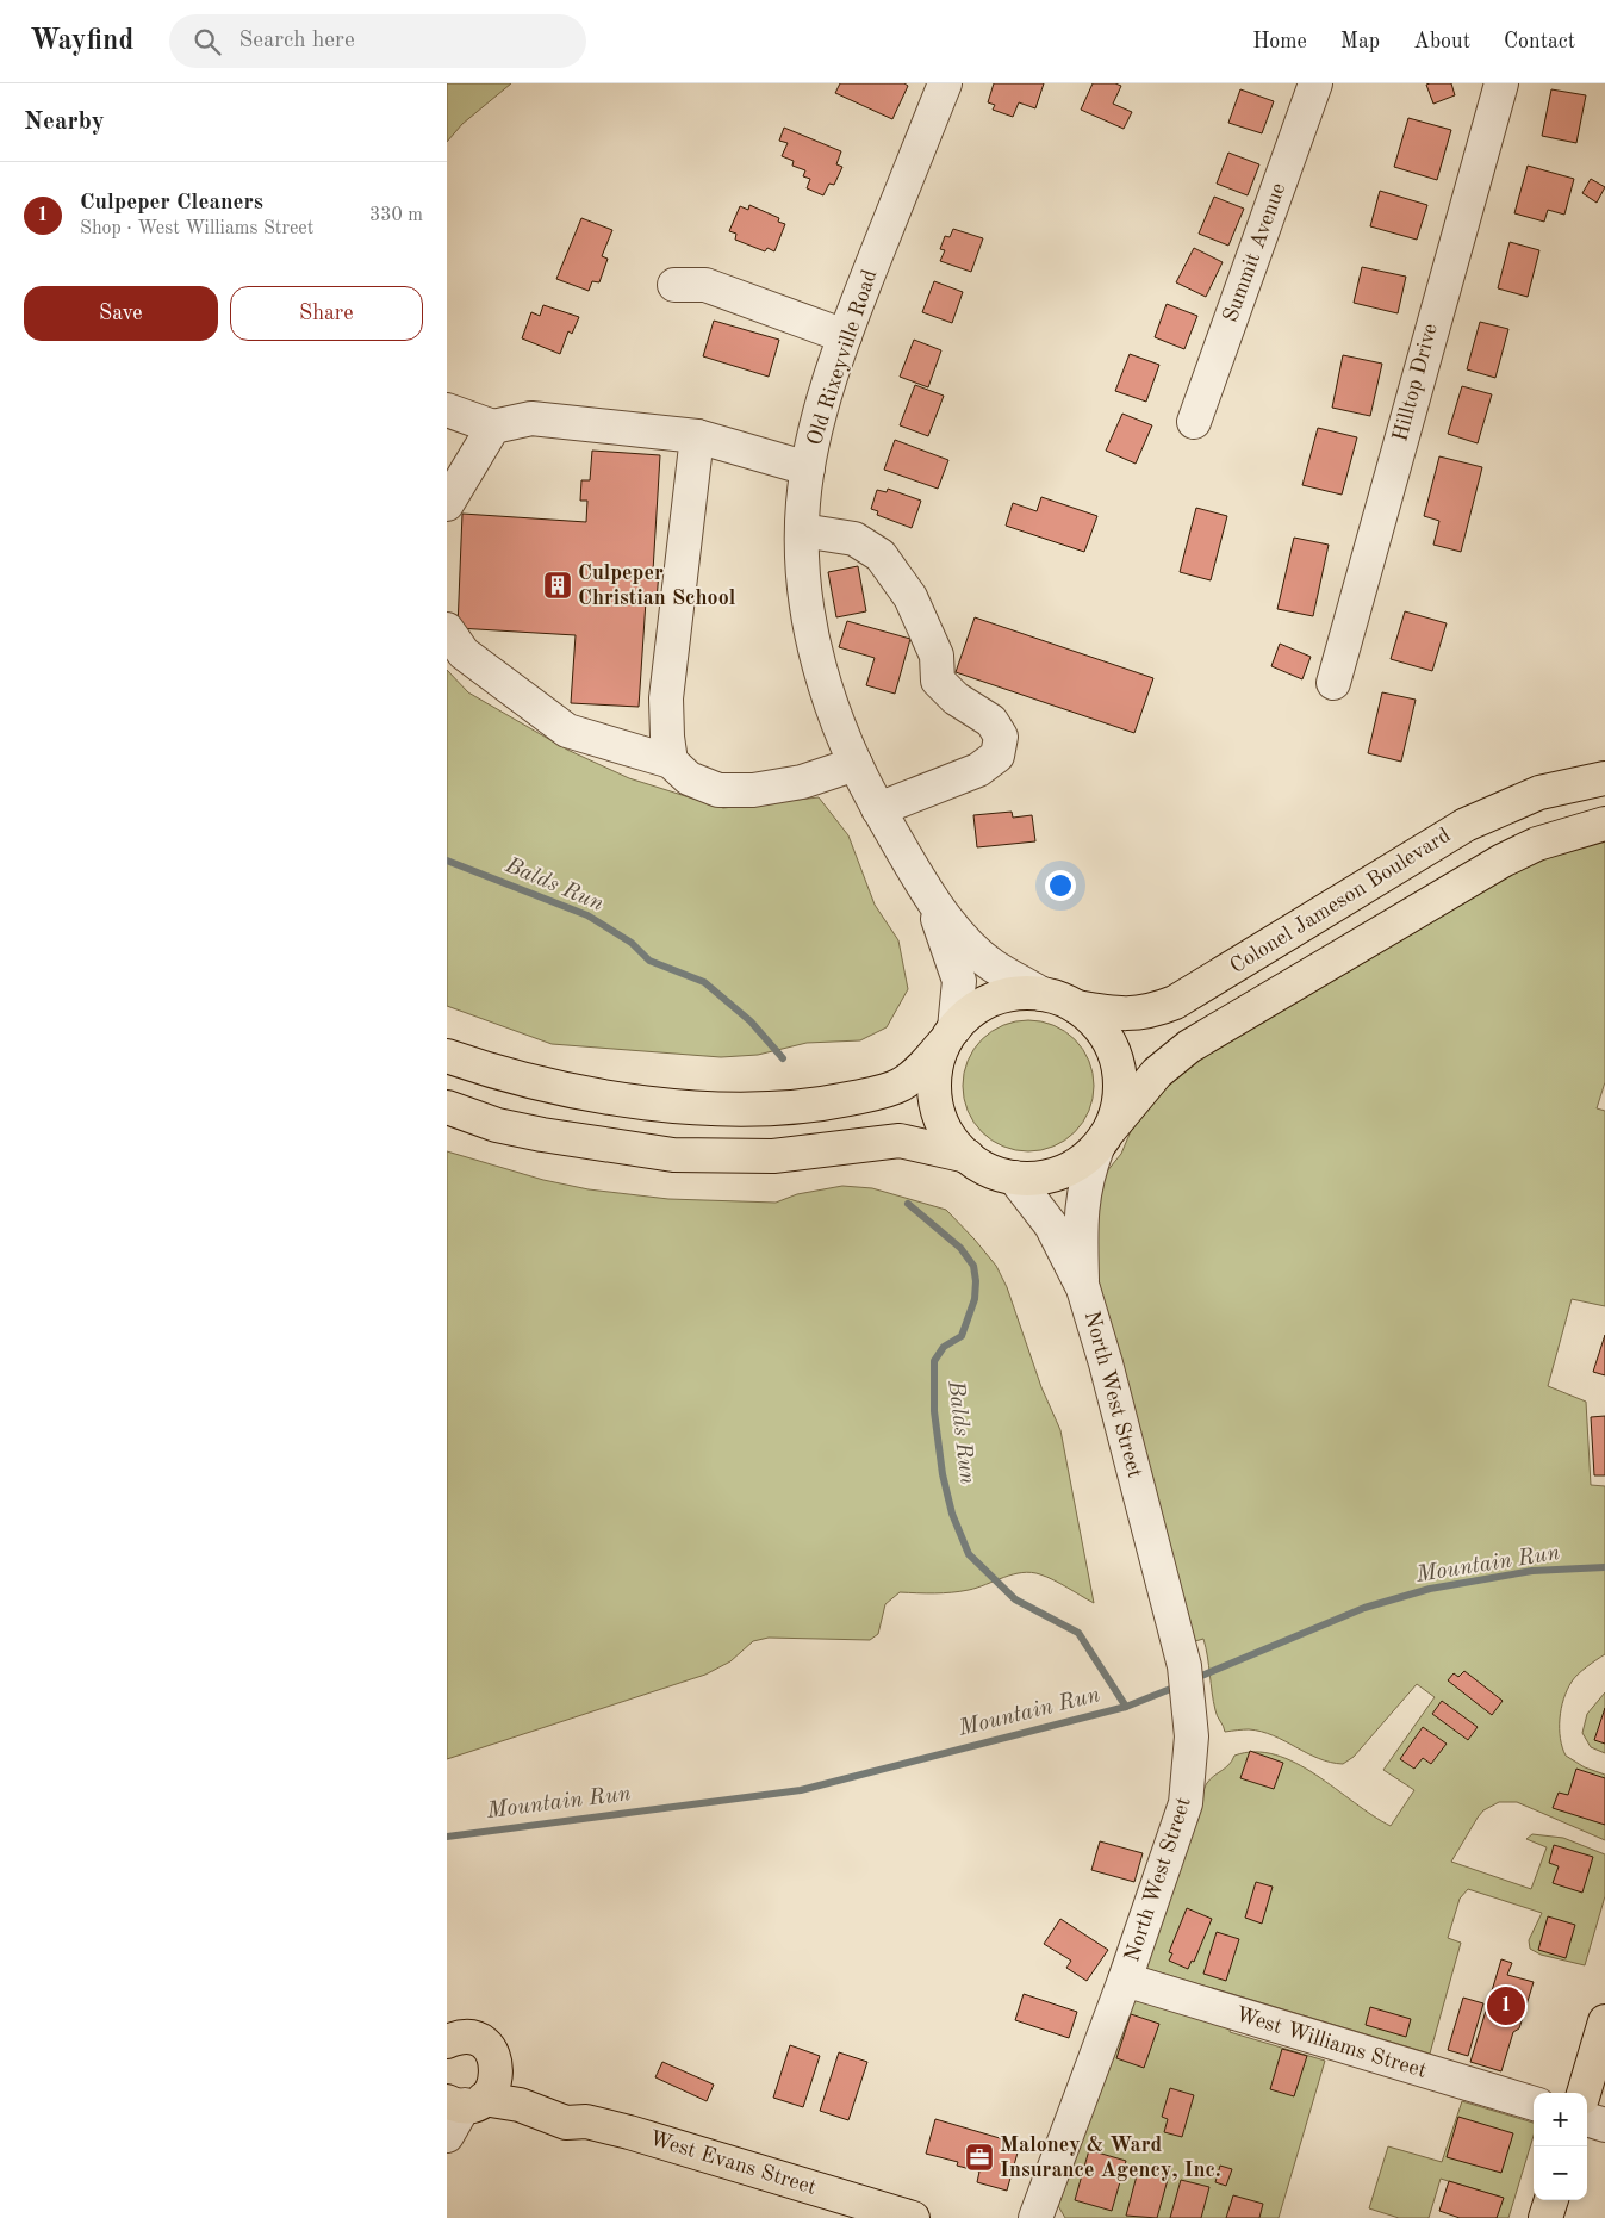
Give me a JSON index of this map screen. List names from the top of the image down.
{
  "streets": {
    "main road": ["Colonel Jameson Boulevard", "West Evans Street"],
    "street": [
      "Summit Avenue",
      "Old Rixeyville Road",
      "Hilltop Drive",
      "North West Street",
      "West Williams Street"
    ]
  },
  "crossings": [
    ["Old Rixeyville Road", "Colonel Jameson Boulevard"],
    ["Old Rixeyville Road", "North West Street"],
    ["Colonel Jameson Boulevard", "North West Street"],
    ["North West Street", "West Williams Street"]
  ],
  "water": ["Balds Run", "Mountain Run"],
  "places": {
    "building": ["Culpeper Christian School"],
    "office": ["Maloney & Ward Insurance Agency, Inc."]
  },
  "page": {
    "header": "Wayfind",
    "search": "Search here",
    "nav": [
      "Home",
      "Map",
      "About",
      "Contact"
    ],
    "heading": "Nearby",
    "list": [
      {
        "mark": "1",
        "name": "Culpeper Cleaners",
        "note": "Shop · West Williams Street",
        "value": "330 m"
      }
    ],
    "buttons": ["Save", "Share"],
    "pins": "1",
    "map_buttons": ["+", "−"]
  }
}
